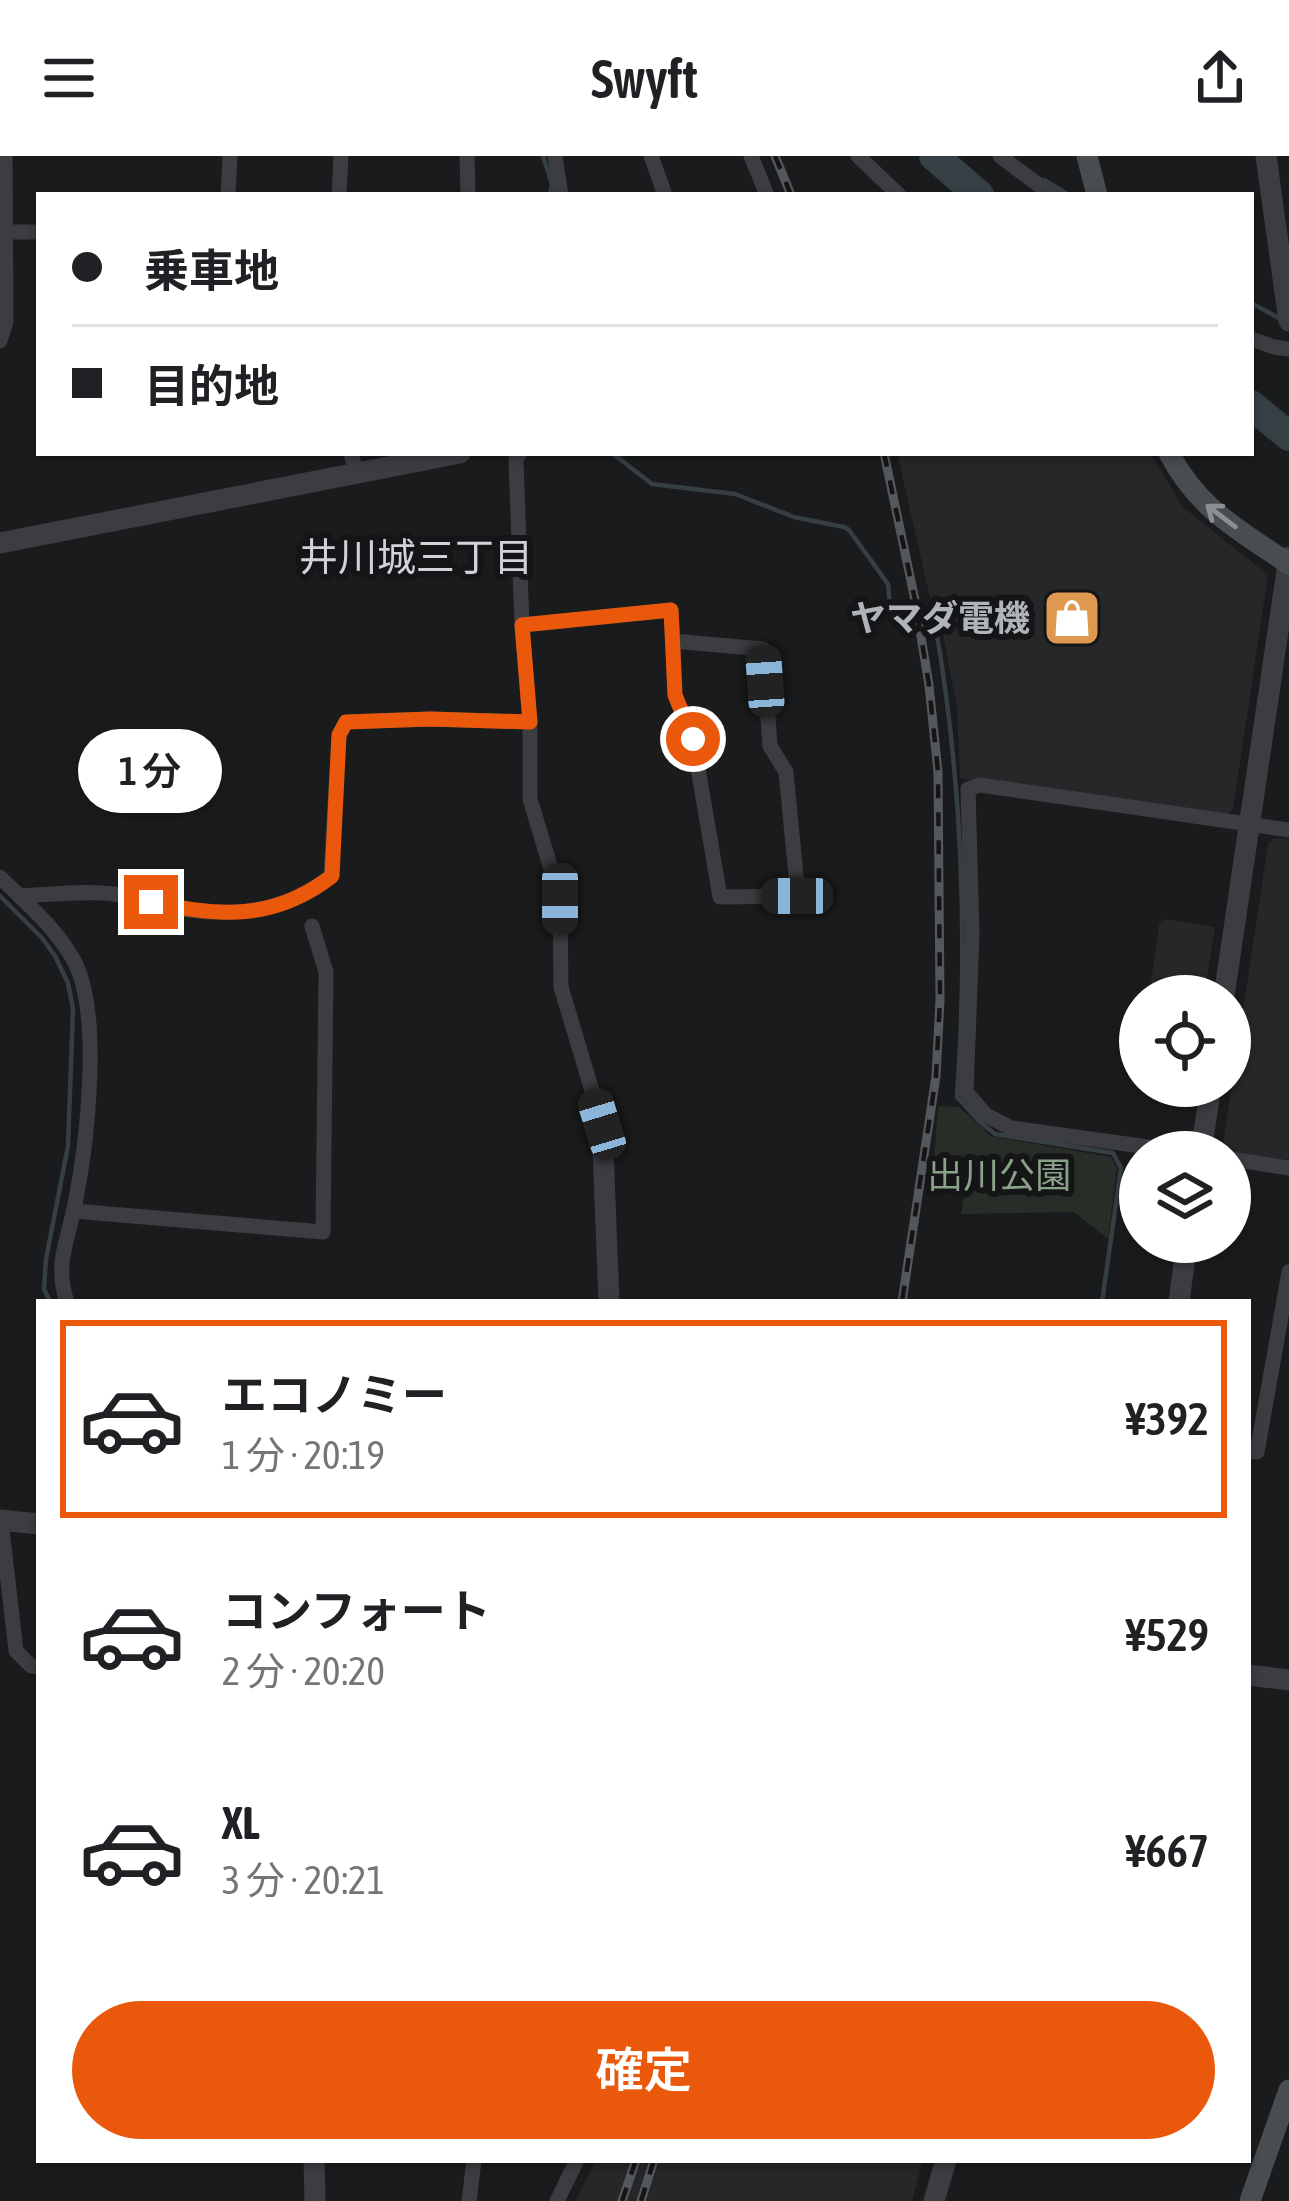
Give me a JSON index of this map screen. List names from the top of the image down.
{
  "districts": ["井川城三丁目"],
  "parks": ["出川公園"],
  "places": {
    "shop": ["ヤマダ電機"]
  },
  "page": {
    "header": "Swyft",
    "banner": ["乗車地", "目的地"],
    "bubble": "1 分",
    "list": [
      {
        "name": "エコノミー",
        "note": "1 分 · 20:19",
        "value": "¥392"
      },
      {
        "name": "コンフォート",
        "note": "2 分 · 20:20",
        "value": "¥529"
      },
      {
        "name": "XL",
        "note": "3 分 · 20:21",
        "value": "¥667"
      }
    ],
    "buttons": "確定"
  }
}
